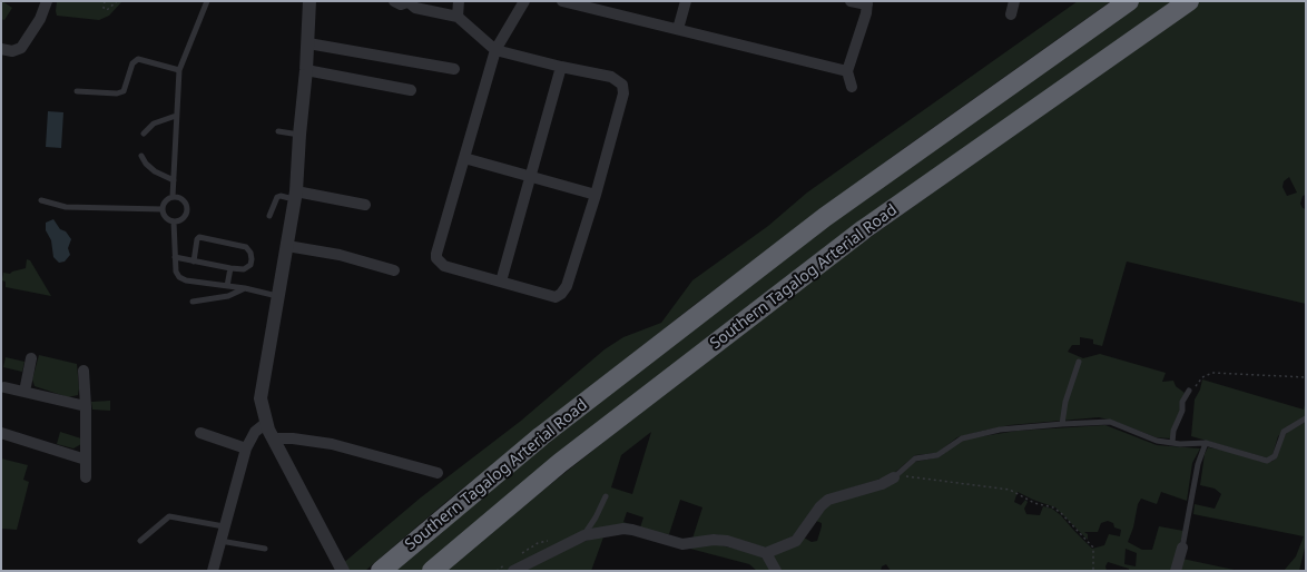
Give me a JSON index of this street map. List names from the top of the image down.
{
  "streets": {
    "highway": ["Southern Tagalog Arterial Road"]
  }
}
